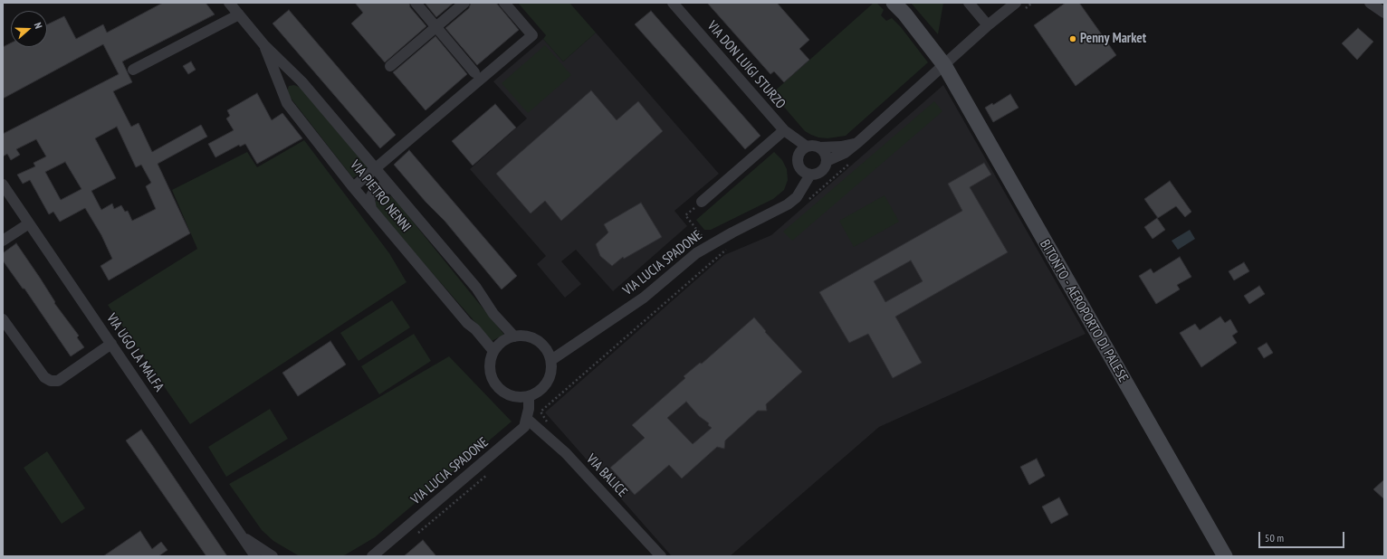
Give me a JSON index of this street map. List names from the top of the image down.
{
  "streets": {
    "main road": ["BITONTO - AEROPORTO DI PALESE"],
    "street": [
      "VIA DON LUIGI STURZO",
      "VIA PIETRO NENNI",
      "VIA LUCIA SPADONE",
      "VIA UGO LA MALFA",
      "VIA BALICE"
    ]
  },
  "crossings": [
    ["VIA PIETRO NENNI", "VIA LUCIA SPADONE"],
    ["VIA LUCIA SPADONE", "VIA BALICE"]
  ],
  "places": ["Penny Market"],
  "scale_bar": "50 m",
  "north": "right"
}
